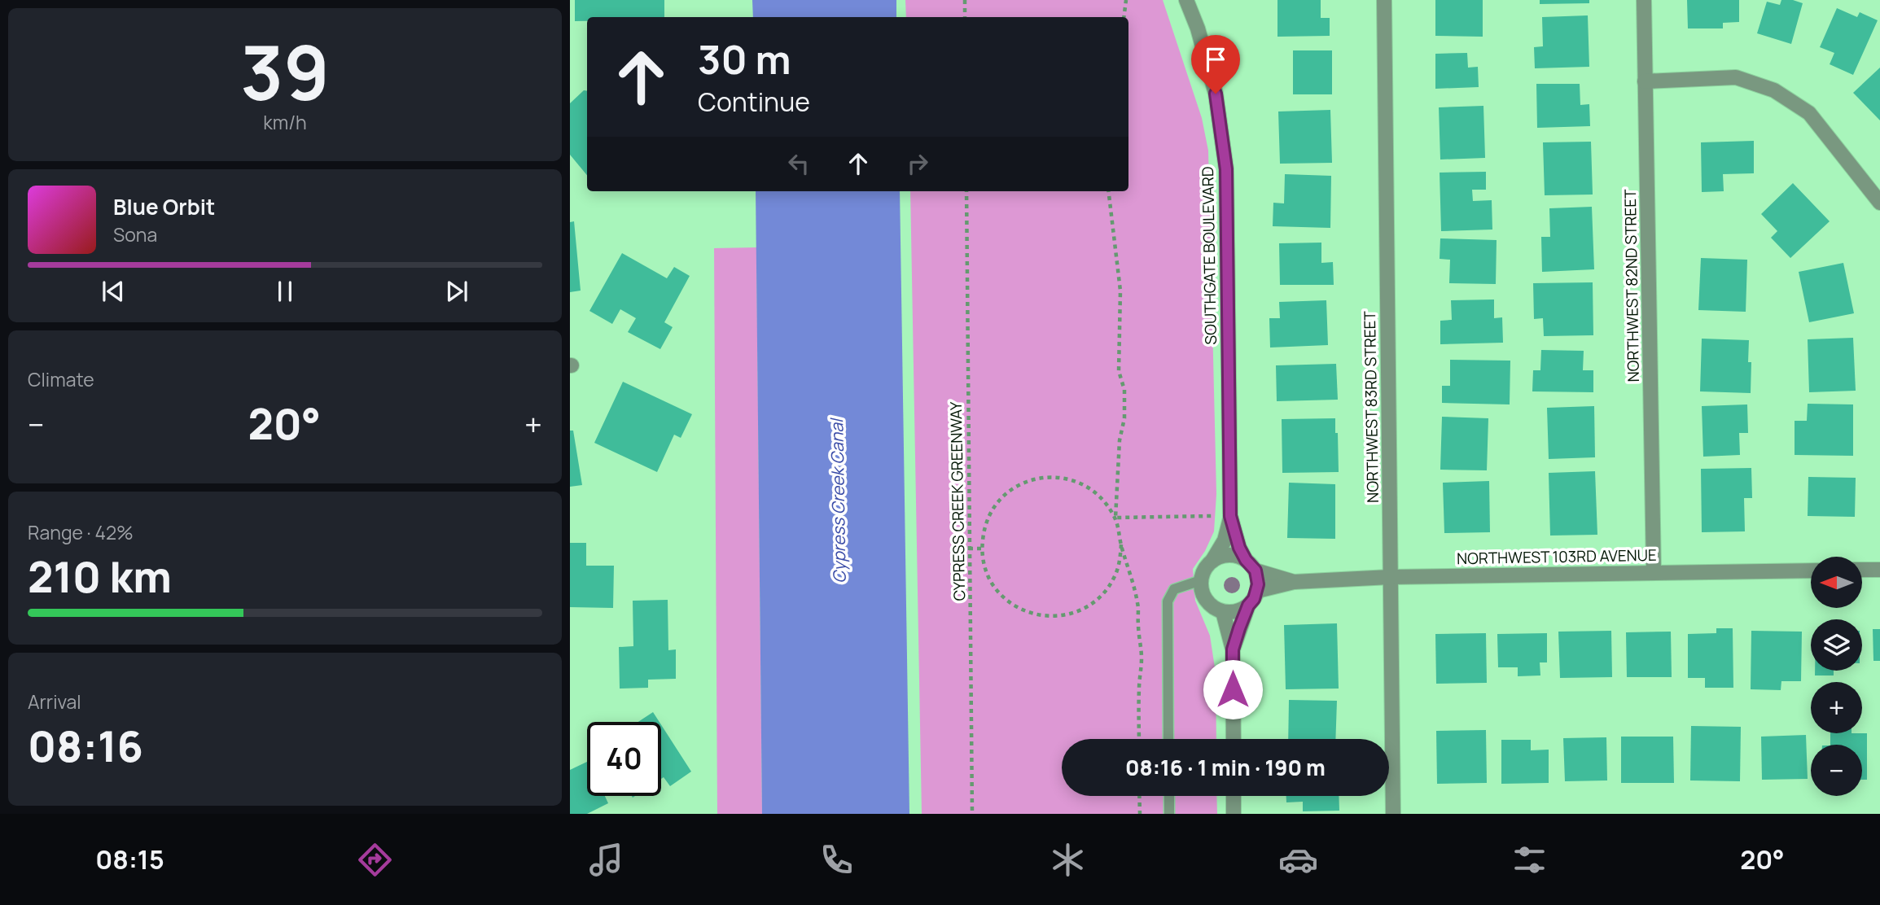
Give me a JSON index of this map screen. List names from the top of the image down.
{
  "streets": {
    "street": [
      "SOUTHGATE BOULEVARD",
      "NORTHWEST 82ND STREET",
      "NORTHWEST 83RD STREET",
      "NORTHWEST 103RD AVENUE"
    ],
    "path": ["CYPRESS CREEK GREENWAY"]
  },
  "crossings": [
    ["SOUTHGATE BOULEVARD", "NORTHWEST 103RD AVENUE"],
    ["NORTHWEST 82ND STREET", "NORTHWEST 103RD AVENUE"],
    ["NORTHWEST 83RD STREET", "NORTHWEST 103RD AVENUE"]
  ],
  "water": ["Cypress Creek Canal"],
  "north": "left",
  "page": {
    "tile": [
      ["39", "km/h"],
      "Climate",
      ["Range · 42%", "210 km"],
      ["Arrival", "08:16"]
    ],
    "turn": ["30 m", "Continue"],
    "song": ["Blue Orbit", "Sona"],
    "heat": ["−", "20°", "+"],
    "map_buttons": ["+", "−"],
    "limit": "40",
    "trip": "08:16 · 1 min · 190 m",
    "tabs": ["08:15", "20°"]
  }
}
